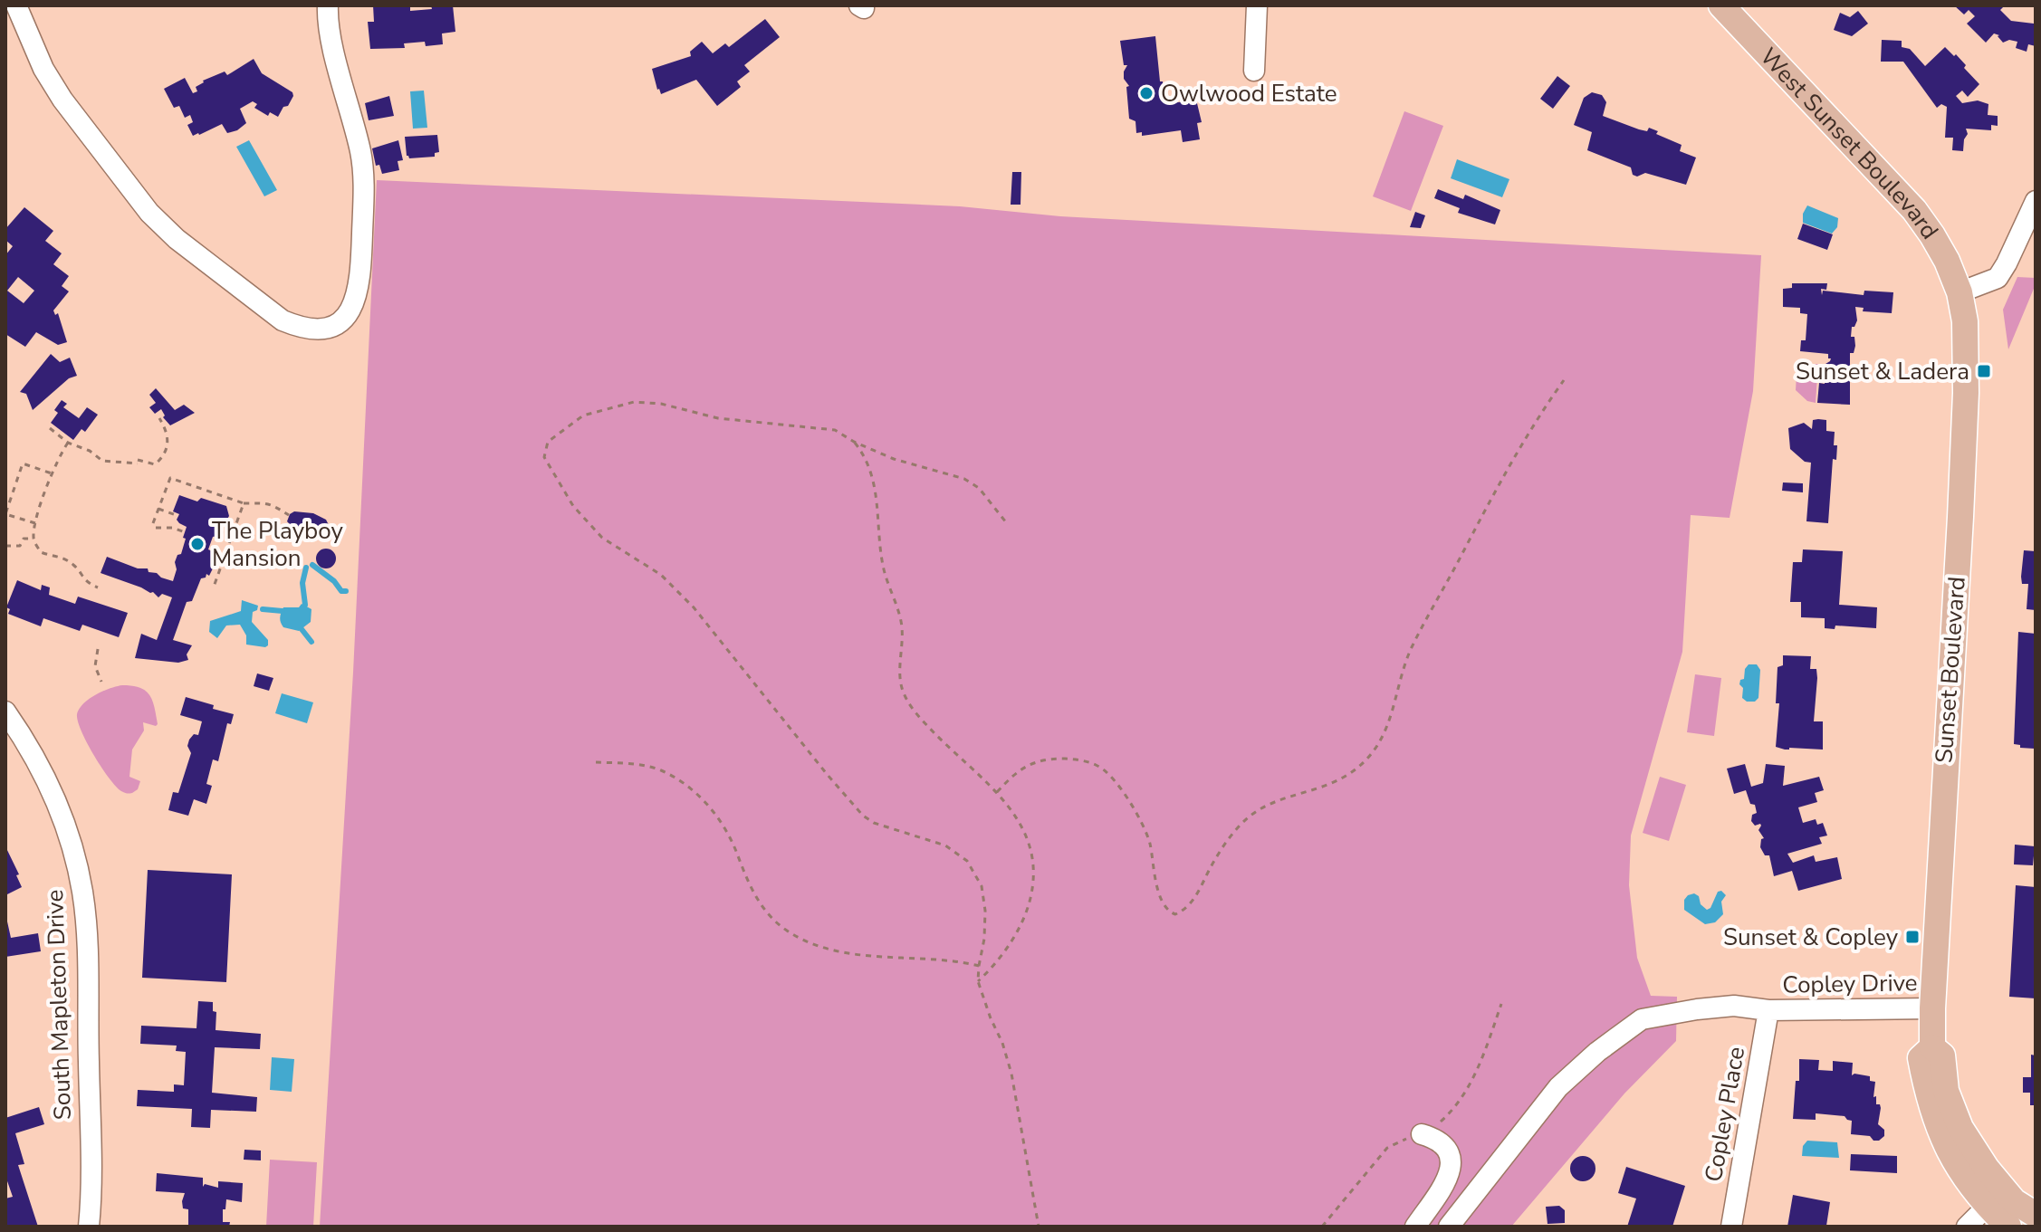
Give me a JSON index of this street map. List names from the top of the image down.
{
  "streets": {
    "main road": ["West Sunset Boulevard", "Sunset Boulevard"],
    "street": ["Copley Drive", "South Mapleton Drive", "Copley Place"]
  },
  "crossings": [
    ["West Sunset Boulevard", "Sunset Boulevard"],
    ["Sunset Boulevard", "Copley Drive"],
    ["Copley Drive", "Copley Place"]
  ],
  "places": {
    "other": ["Owlwood Estate", "The Playboy Mansion"],
    "transit": ["Sunset & Ladera", "Sunset & Copley"]
  }
}
